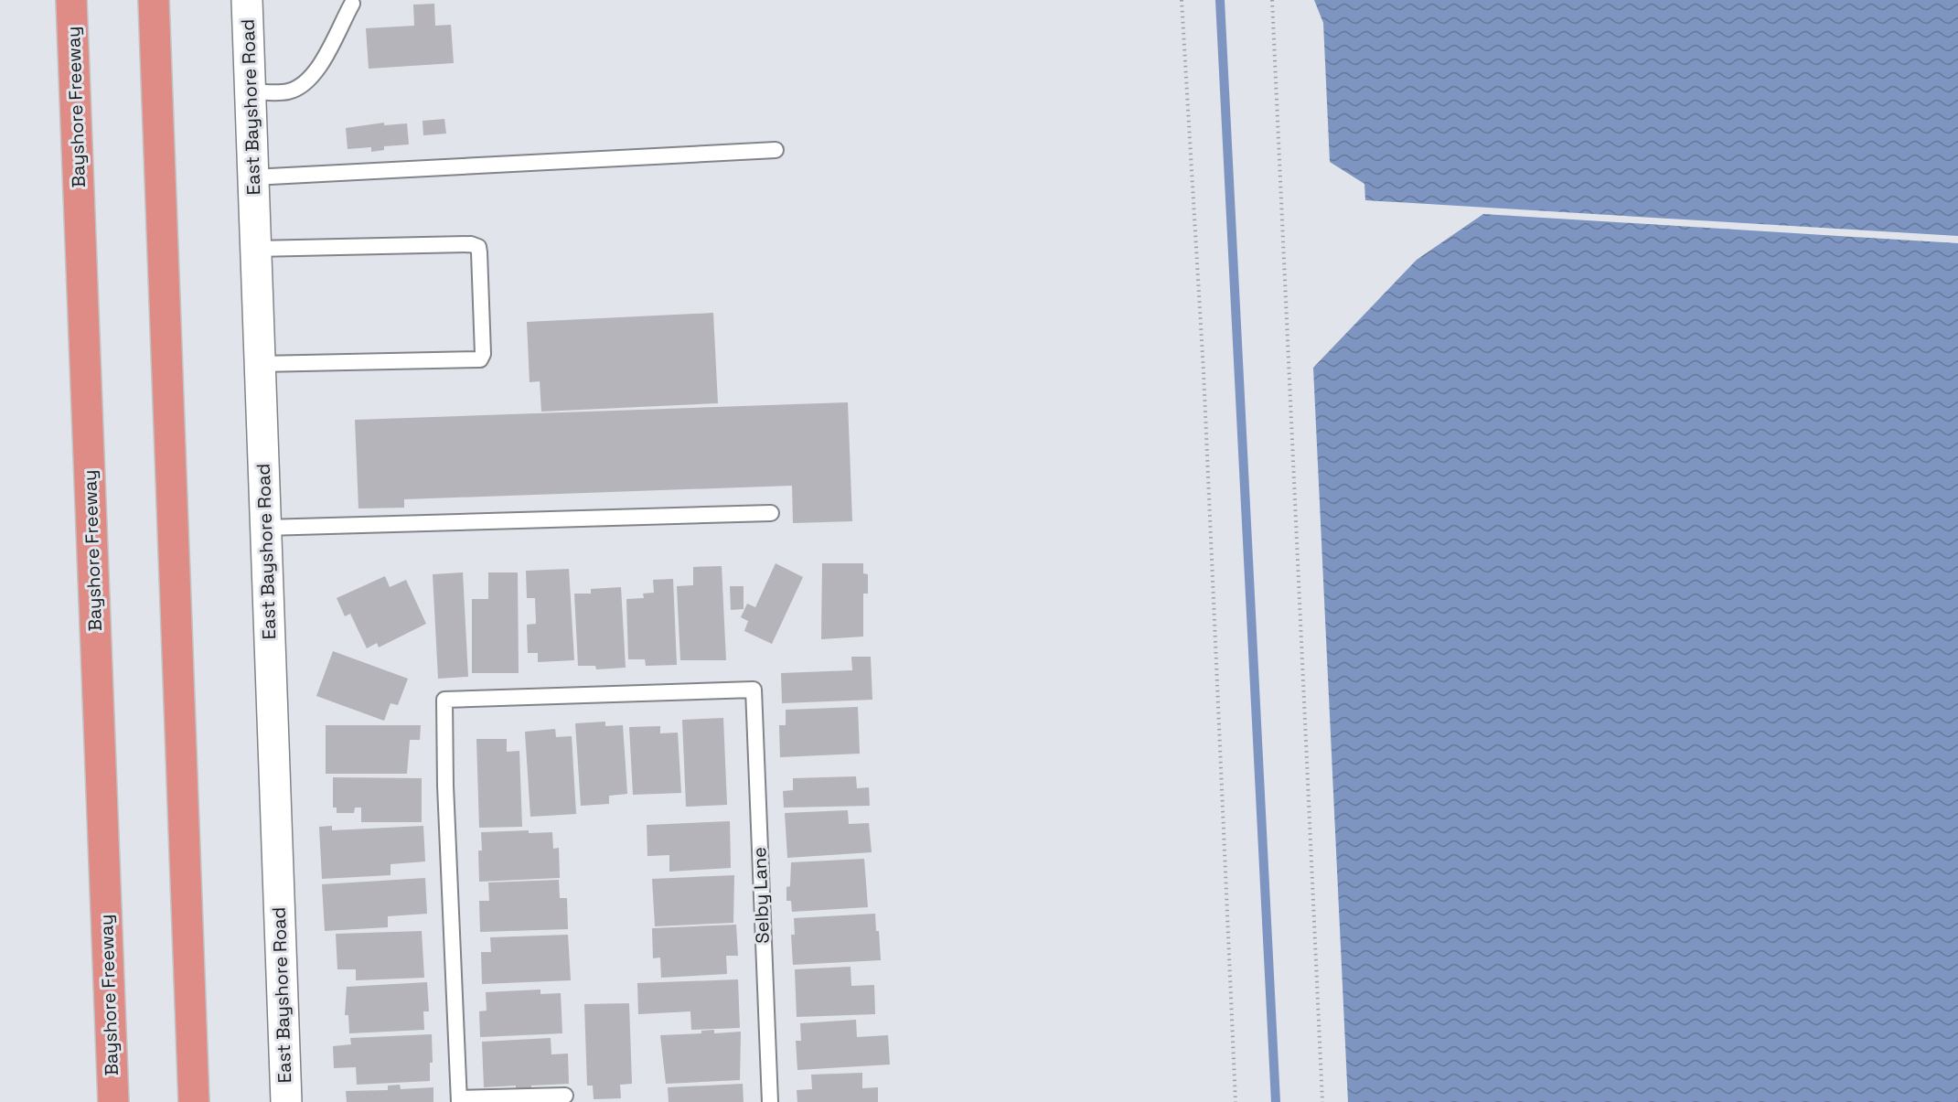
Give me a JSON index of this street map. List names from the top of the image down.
{
  "streets": {
    "highway": ["Bayshore Freeway"],
    "street": ["East Bayshore Road"],
    "lane": ["Selby Lane"]
  }
}
